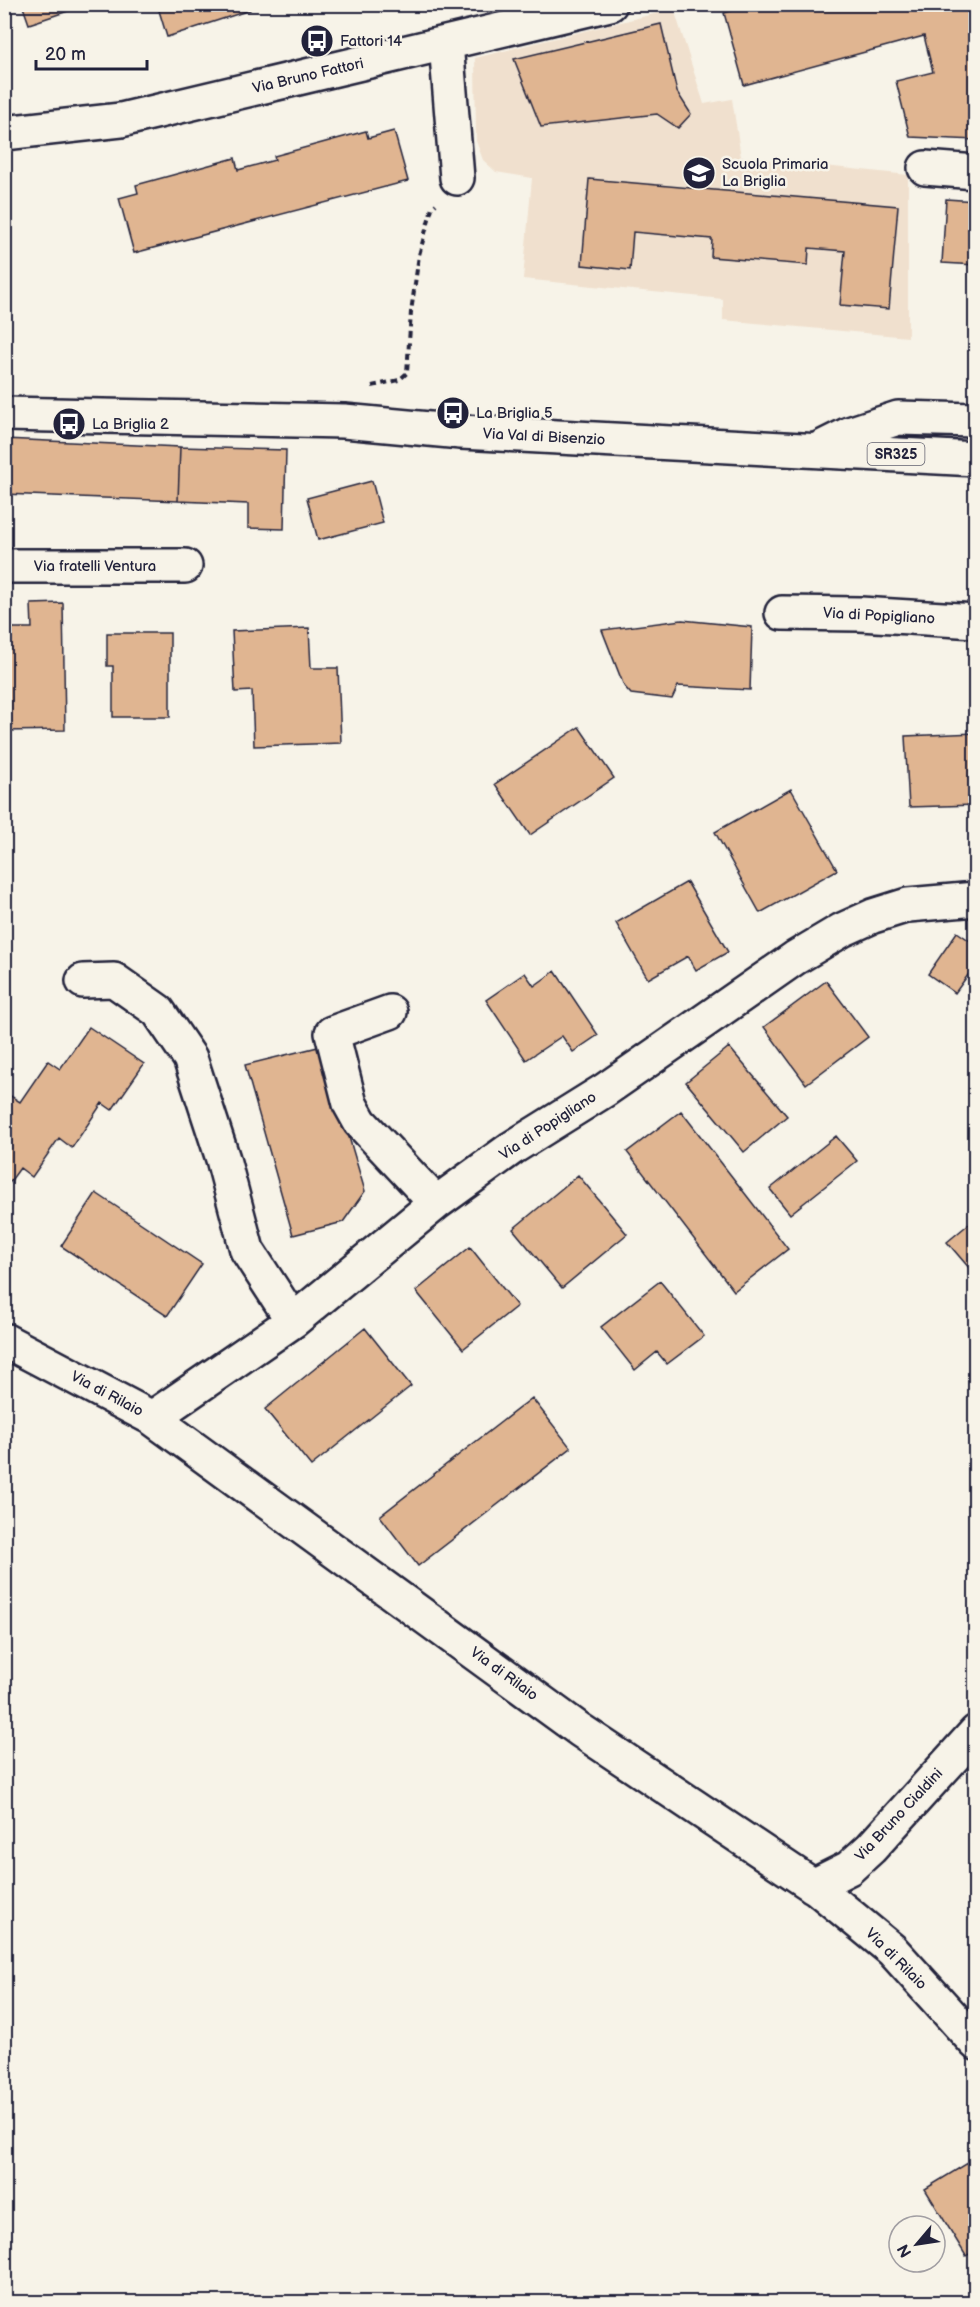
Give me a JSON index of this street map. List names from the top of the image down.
{
  "streets": {
    "street": [
      "Via Bruno Fattori",
      "Via Val di Bisenzio",
      "SR325",
      "Via fratelli Ventura",
      "Via di Popigliano",
      "Via di Rilaio",
      "Via Bruno Cialdini"
    ]
  },
  "crossings": [
    ["Via di Popigliano", "Via di Rilaio"],
    ["Via di Rilaio", "Via Bruno Cialdini"]
  ],
  "places": {
    "bus stop": ["Fattori 14", "La Briglia 5", "La Briglia 2"],
    "school or university": ["Scuola Primaria La Briglia"]
  },
  "scale_bar": "20 m",
  "north": "bottom left"
}
